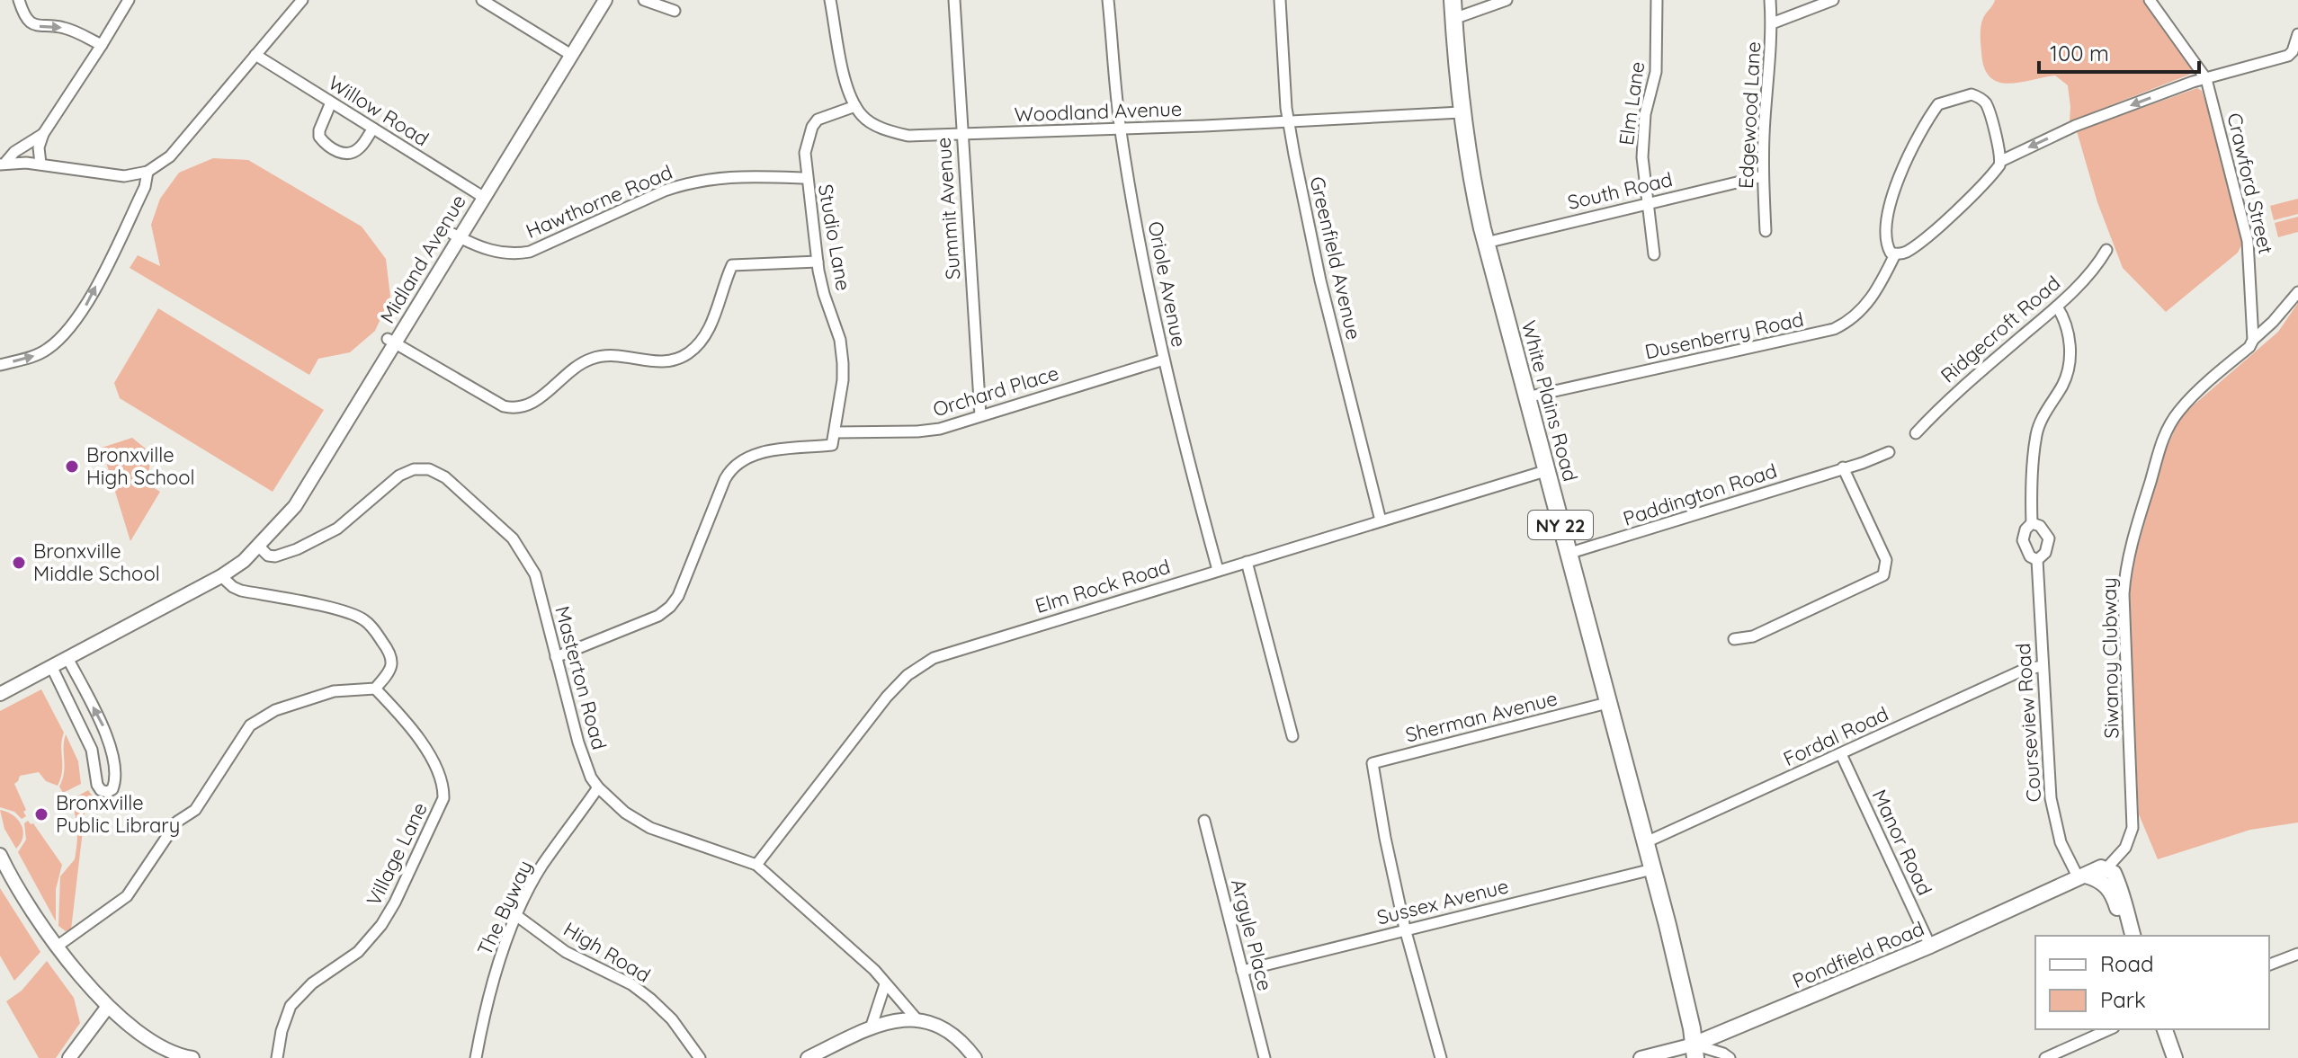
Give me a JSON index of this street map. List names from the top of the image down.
{
  "streets": {
    "main road": ["White Plains Road", "NY 22", "Pondfield Road"],
    "street": [
      "Elm Lane",
      "Willow Road",
      "Woodland Avenue",
      "Edgewood Lane",
      "Crawford Street",
      "South Road",
      "Hawthorne Road",
      "Summit Avenue",
      "Studio Lane",
      "Greenfield Avenue",
      "Midland Avenue",
      "Oriole Avenue",
      "Ridgecroft Road",
      "Dusenberry Road",
      "Orchard Place",
      "Paddington Road",
      "Elm Rock Road",
      "Siwanoy Clubway",
      "Masterton Road",
      "Sherman Avenue",
      "Courseview Road",
      "Fordal Road",
      "Manor Road",
      "Village Lane",
      "Sussex Avenue",
      "The Byway",
      "Argyle Place",
      "High Road"
    ]
  },
  "crossings": [
    ["Elm Lane", "South Road"],
    ["Willow Road", "Midland Avenue"],
    ["Woodland Avenue", "Summit Avenue"],
    ["Woodland Avenue", "Studio Lane"],
    ["Woodland Avenue", "Greenfield Avenue"],
    ["Woodland Avenue", "Oriole Avenue"],
    ["Woodland Avenue", "White Plains Road"],
    ["Edgewood Lane", "South Road"],
    ["Crawford Street", "Siwanoy Clubway"],
    ["South Road", "White Plains Road"],
    ["Hawthorne Road", "Studio Lane"],
    ["Hawthorne Road", "Midland Avenue"],
    ["Summit Avenue", "Orchard Place"],
    ["Studio Lane", "Orchard Place"],
    ["Studio Lane", "Masterton Road"],
    ["Greenfield Avenue", "Elm Rock Road"],
    ["Midland Avenue", "Masterton Road"],
    ["Oriole Avenue", "Orchard Place"],
    ["Oriole Avenue", "Elm Rock Road"],
    ["Ridgecroft Road", "Courseview Road"],
    ["Dusenberry Road", "White Plains Road"],
    ["White Plains Road", "Paddington Road"],
    ["White Plains Road", "Elm Rock Road"],
    ["White Plains Road", "Sherman Avenue"],
    ["White Plains Road", "Fordal Road"],
    ["White Plains Road", "Sussex Avenue"],
    ["White Plains Road", "Pondfield Road"],
    ["Elm Rock Road", "Masterton Road"],
    ["Siwanoy Clubway", "Pondfield Road"],
    ["Masterton Road", "The Byway"],
    ["Sherman Avenue", "Sussex Avenue"],
    ["Courseview Road", "Fordal Road"],
    ["Courseview Road", "Pondfield Road"],
    ["Fordal Road", "Manor Road"],
    ["Manor Road", "Pondfield Road"],
    ["Sussex Avenue", "Argyle Place"],
    ["The Byway", "High Road"]
  ],
  "places": ["Bronxville High School", "Bronxville Middle School", "Bronxville Public Library"],
  "legend": ["Road", "Park"],
  "scale_bar": "100 m"
}
